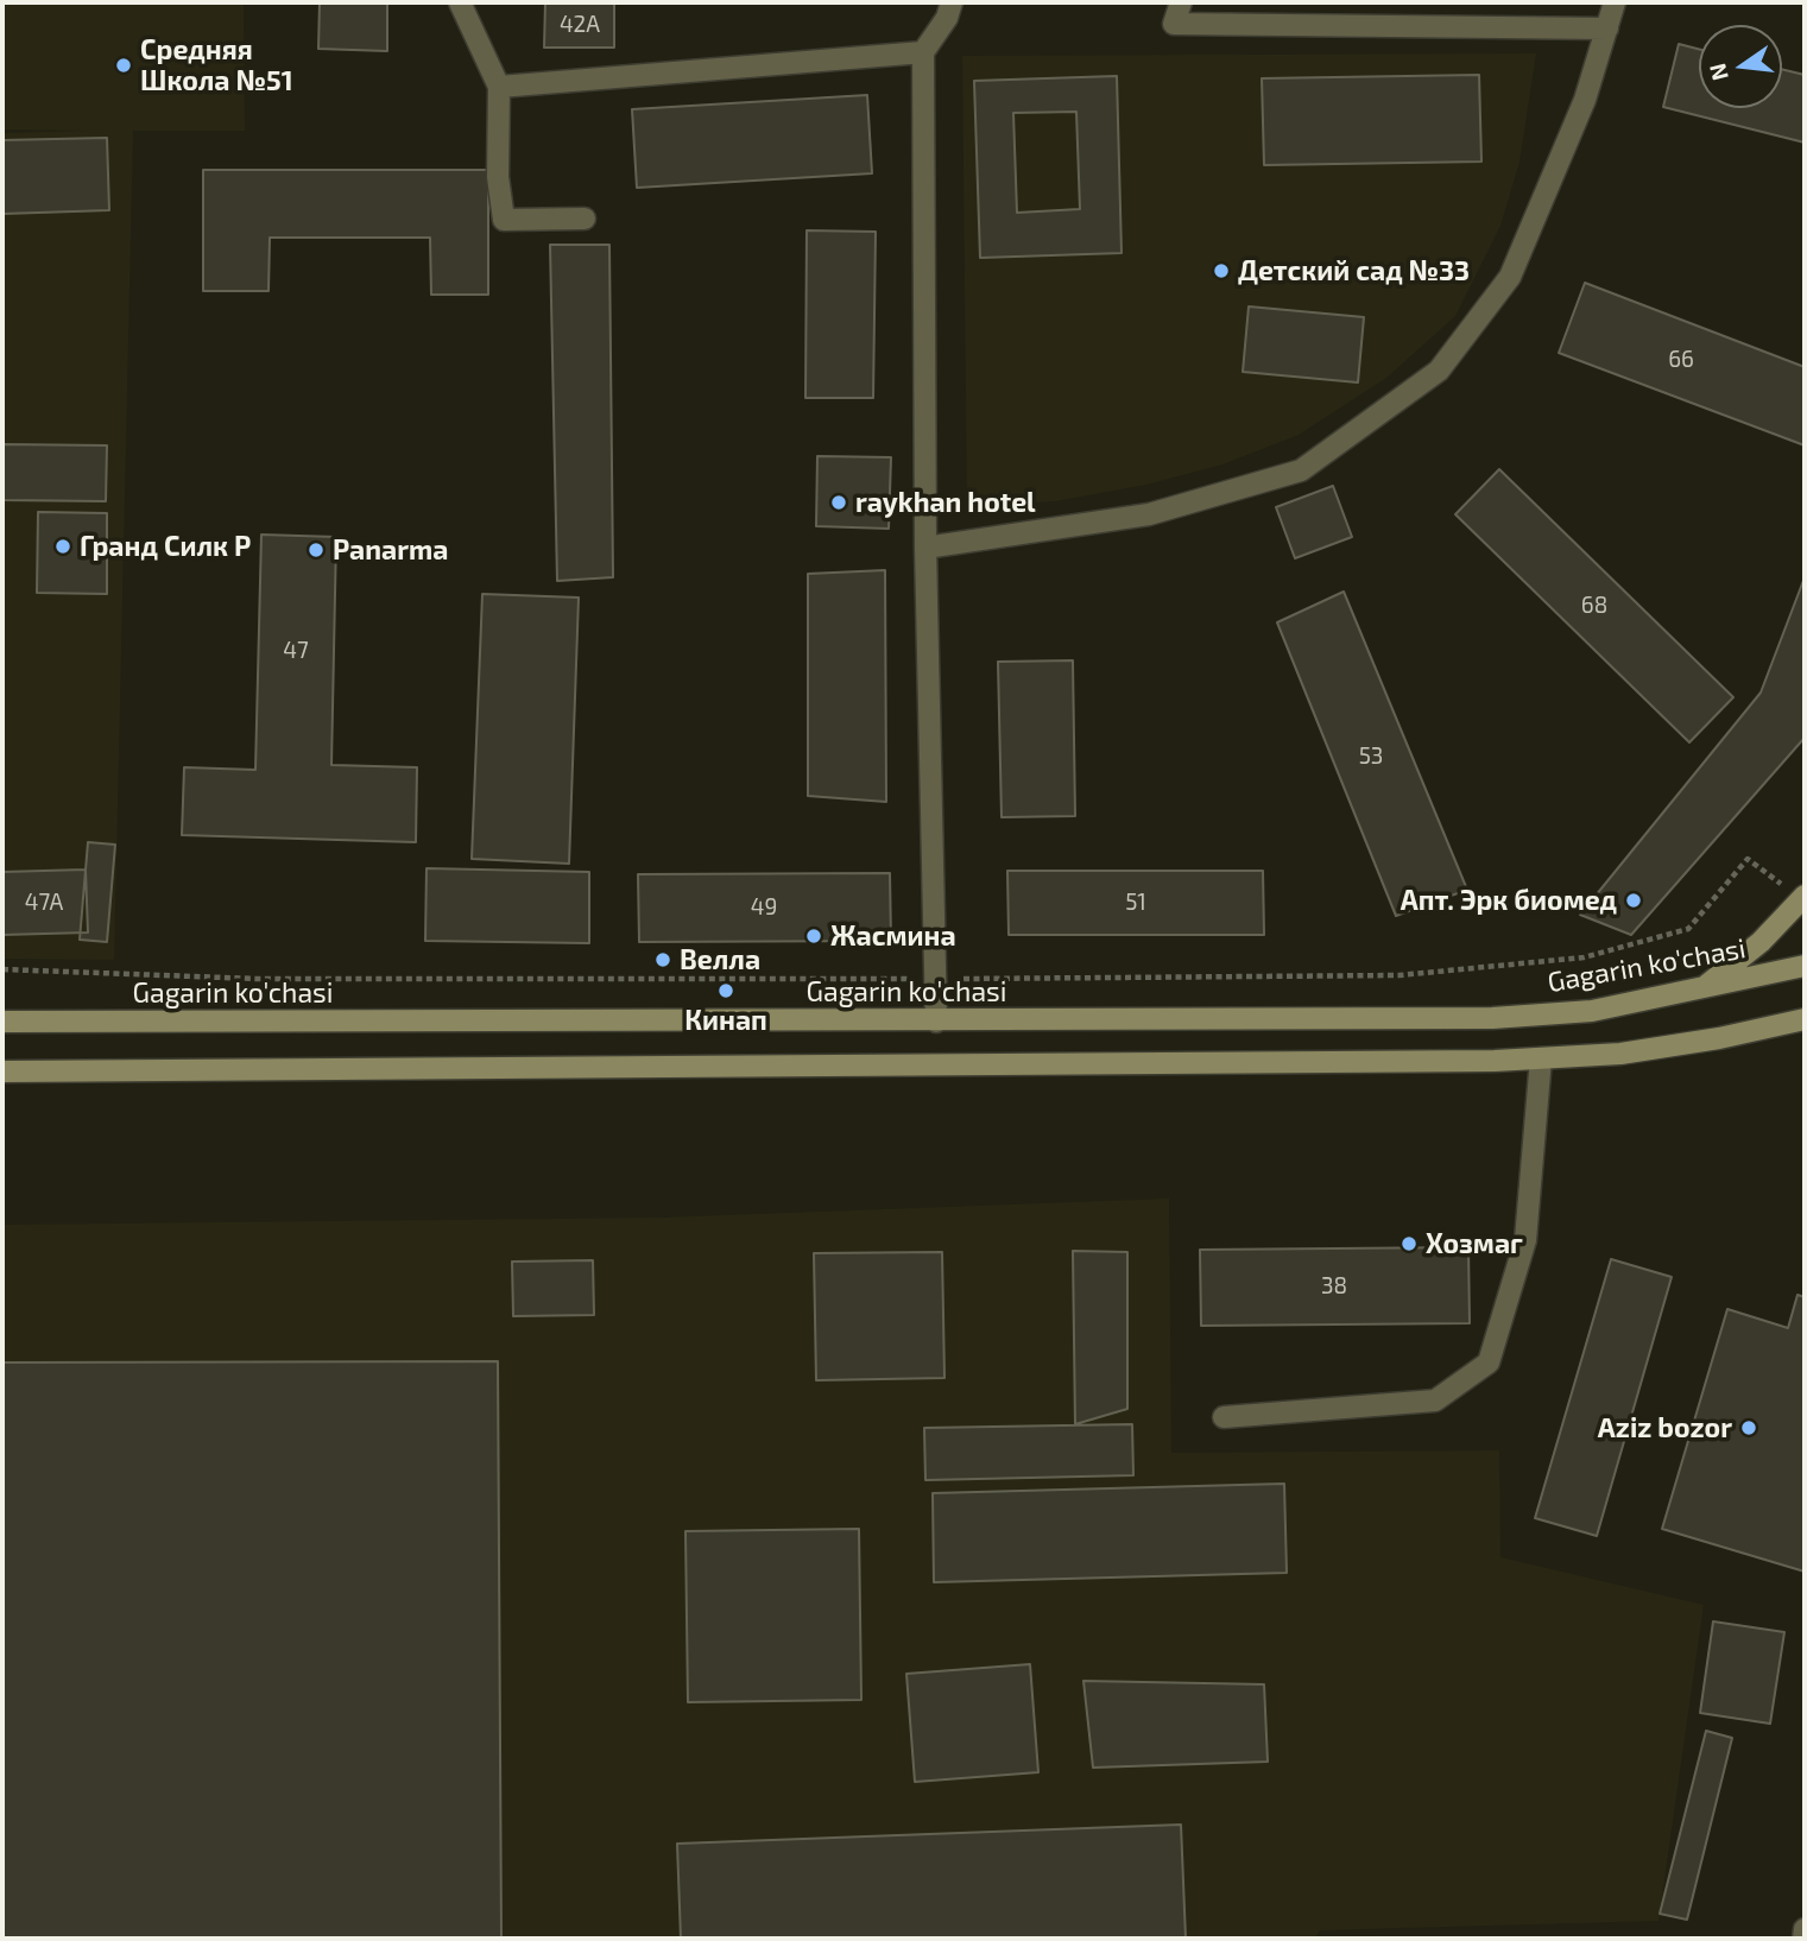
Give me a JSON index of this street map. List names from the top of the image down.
{
  "streets": {
    "main road": ["Gagarin ko'chasi"]
  },
  "places": [
    "Средняя Школа №51",
    "Детский сад №33",
    "raykhan hotel",
    "Гранд Силк Р",
    "Panarma",
    "Апт. Эрк биомед",
    "Жасмина",
    "Велла",
    "Кинап",
    "Хозмаг",
    "Aziz bozor"
  ],
  "house_numbers": [
    "42А",
    "66",
    "68",
    "47",
    "53",
    "47A",
    "51",
    "49",
    "38"
  ],
  "north": "left"
}
